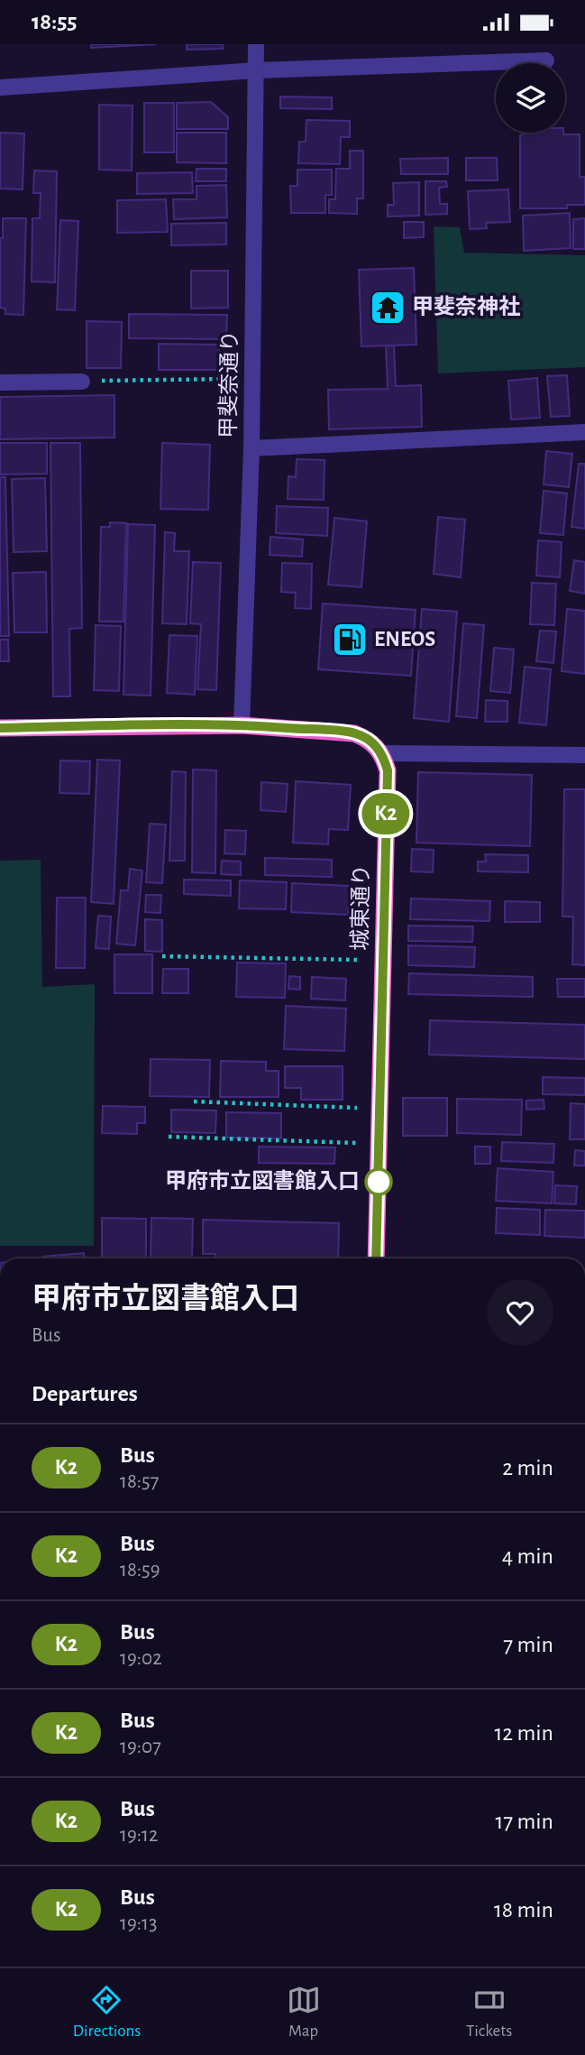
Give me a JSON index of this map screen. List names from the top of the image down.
{
  "streets": {
    "highway": ["城東通り"],
    "street": ["甲斐奈通り"]
  },
  "places": {
    "temple": ["甲斐奈神社"],
    "fuel station": ["ENEOS"],
    "other": ["甲府市立図書館入口"]
  },
  "lines": ["bus line K2"],
  "page": {
    "status": "18:55",
    "on_map": "K2",
    "heading": [
      ["甲府市立図書館入口", "Bus"],
      "Departures"
    ],
    "list": [
      {
        "mark": "K2",
        "name": "Bus",
        "note": "18:57",
        "value": "2 min"
      },
      {
        "mark": "K2",
        "name": "Bus",
        "note": "18:59",
        "value": "4 min"
      },
      {
        "mark": "K2",
        "name": "Bus",
        "note": "19:02",
        "value": "7 min"
      },
      {
        "mark": "K2",
        "name": "Bus",
        "note": "19:07",
        "value": "12 min"
      },
      {
        "mark": "K2",
        "name": "Bus",
        "note": "19:12",
        "value": "17 min"
      },
      {
        "mark": "K2",
        "name": "Bus",
        "note": "19:13",
        "value": "18 min"
      }
    ],
    "tabs": ["Directions", "Map", "Tickets"]
  }
}
